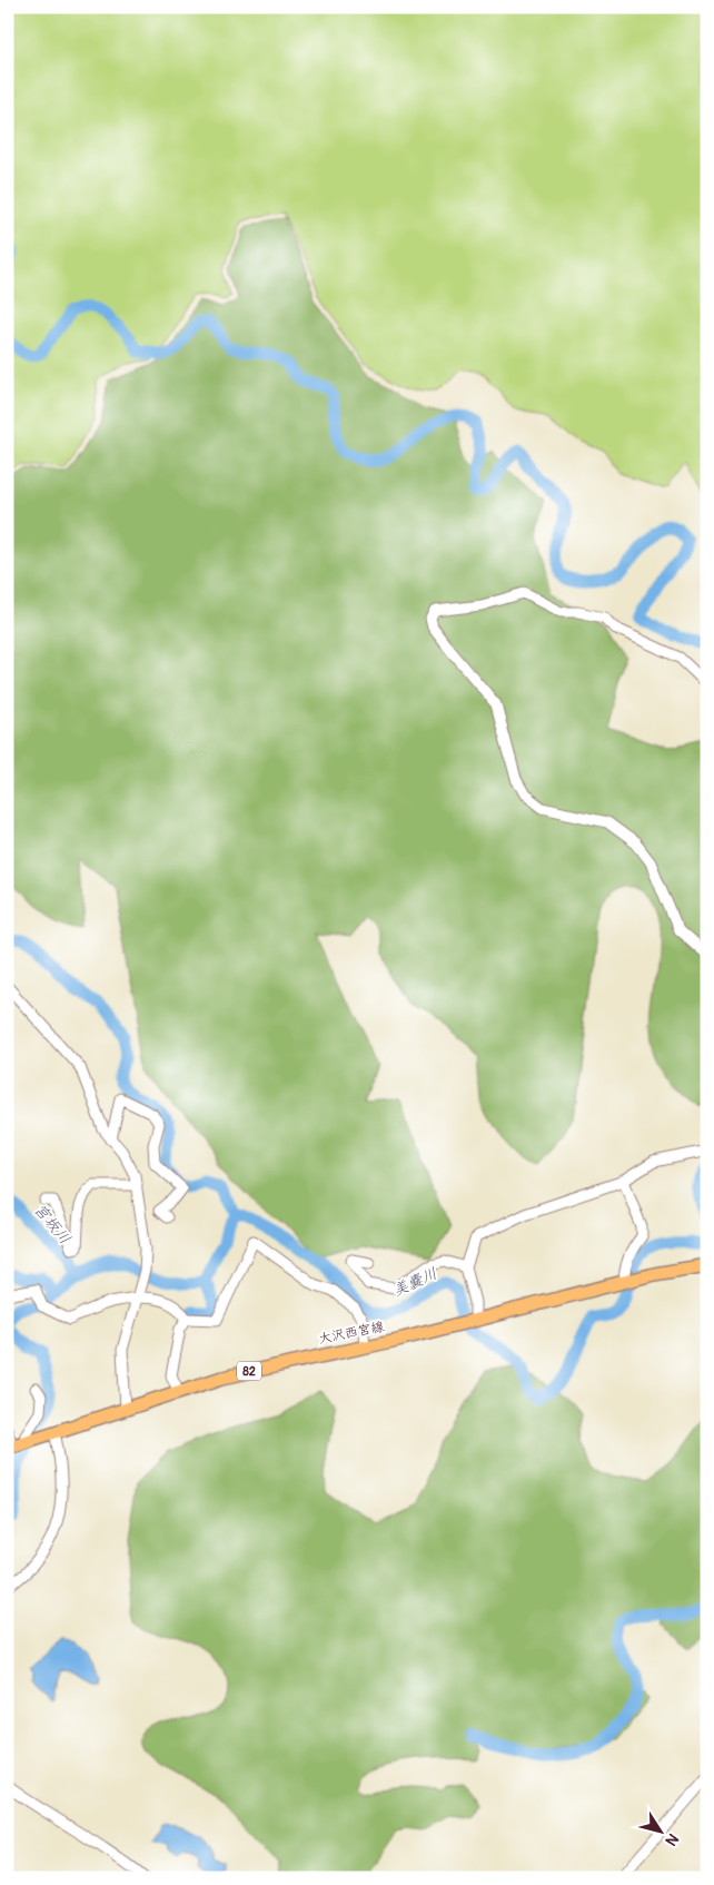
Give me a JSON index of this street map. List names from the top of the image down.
{
  "streets": {
    "main road": ["大沢西宮線", "82"]
  },
  "water": ["宮坂川", "美嚢川"],
  "north": "bottom right"
}
